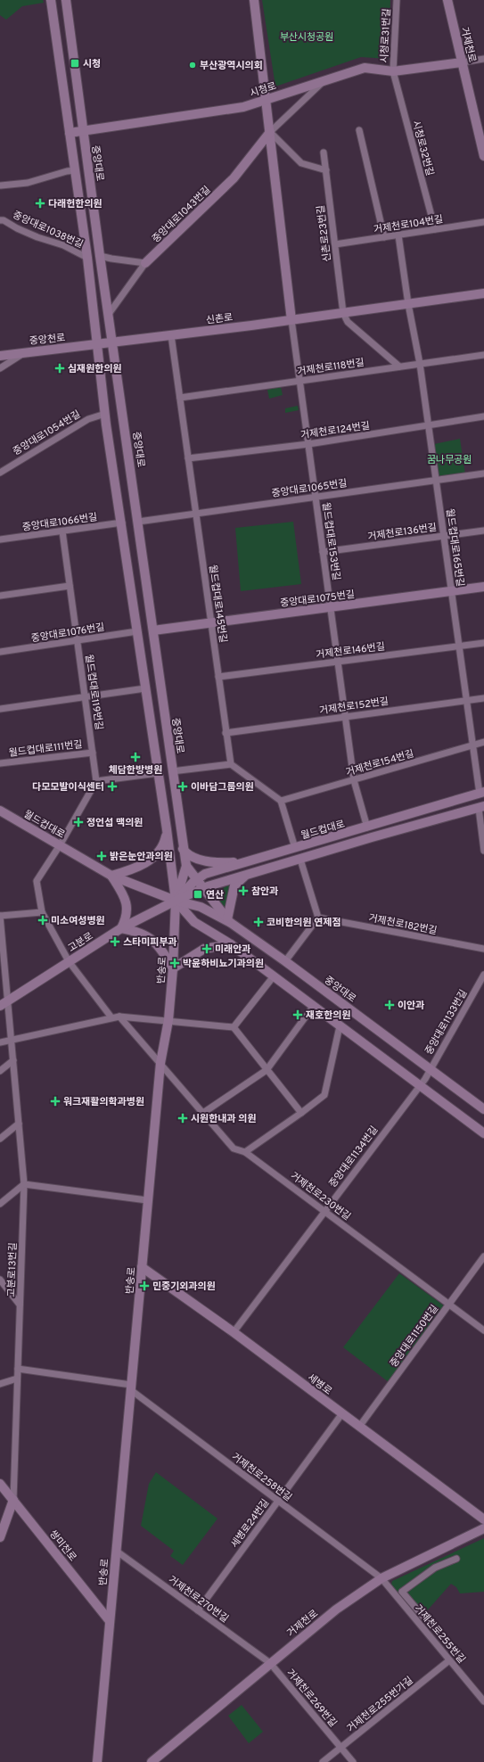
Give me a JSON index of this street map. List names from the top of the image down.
{
  "streets": {
    "main road": [
      "거제천로",
      "시청로",
      "중앙대로",
      "중앙대로1043번길",
      "신촌로",
      "중앙천로",
      "중앙대로1075번길",
      "월드컵대로",
      "고분로",
      "반송로",
      "세병로",
      "쌍미천로"
    ],
    "street": [
      "시청로31번길",
      "시청로32번길",
      "거제천로104번길",
      "중앙대로1038번길",
      "신촌로23번길",
      "거제천로118번길",
      "거제천로124번길",
      "중앙대로1054번길",
      "중앙대로1065번길",
      "중앙대로1066번길",
      "거제천로136번길",
      "월드컵대로153번길",
      "월드컵대로165번길",
      "월드컵대로145번길",
      "중앙대로1076번길",
      "거제천로146번길",
      "월드컵대로119번길",
      "거제천로152번길",
      "월드컵대로111번길",
      "거제천로154번길",
      "거제천로182번길",
      "중앙대로1133번길",
      "중앙대로1134번길",
      "거제천로230번길",
      "고분로13번길",
      "중앙대로1150번길",
      "거제천로258번길",
      "세병로24번길",
      "거제천로270번길",
      "거제천로255번길",
      "거제천로269번길",
      "거제천로255번가길"
    ]
  },
  "crossings": [
    ["시청로31번길", "시청로"],
    ["시청로31번길", "시청로32번길"],
    ["거제천로", "시청로"],
    ["거제천로", "거제천로258번길"],
    ["거제천로", "거제천로270번길"],
    ["거제천로", "거제천로255번길"],
    ["거제천로", "거제천로269번길"],
    ["시청로", "시청로32번길"],
    ["시청로", "중앙대로"],
    ["시청로", "중앙대로1043번길"],
    ["시청로32번길", "거제천로104번길"],
    ["중앙대로", "중앙대로1043번길"],
    ["중앙대로", "신촌로"],
    ["중앙대로", "중앙대로1065번길"],
    ["중앙대로", "중앙대로1075번길"],
    ["중앙대로", "월드컵대로"],
    ["중앙대로", "고분로"],
    ["중앙대로", "반송로"],
    ["중앙대로", "중앙대로1133번길"],
    ["거제천로104번길", "신촌로23번길"],
    ["신촌로23번길", "신촌로"],
    ["신촌로", "중앙천로"],
    ["신촌로", "월드컵대로153번길"],
    ["신촌로", "월드컵대로165번길"],
    ["신촌로", "월드컵대로145번길"],
    ["거제천로118번길", "월드컵대로153번길"],
    ["거제천로118번길", "월드컵대로165번길"],
    ["거제천로118번길", "월드컵대로145번길"],
    ["거제천로124번길", "월드컵대로153번길"],
    ["거제천로124번길", "월드컵대로165번길"],
    ["거제천로124번길", "월드컵대로145번길"],
    ["중앙대로1065번길", "월드컵대로153번길"],
    ["중앙대로1065번길", "월드컵대로165번길"],
    ["중앙대로1065번길", "월드컵대로145번길"],
    ["중앙대로1066번길", "월드컵대로119번길"],
    ["거제천로136번길", "월드컵대로153번길"],
    ["거제천로136번길", "월드컵대로165번길"],
    ["월드컵대로153번길", "중앙대로1075번길"],
    ["월드컵대로153번길", "거제천로146번길"],
    ["월드컵대로153번길", "거제천로152번길"],
    ["월드컵대로153번길", "거제천로154번길"],
    ["월드컵대로153번길", "월드컵대로"],
    ["월드컵대로165번길", "중앙대로1075번길"],
    ["월드컵대로165번길", "거제천로146번길"],
    ["월드컵대로165번길", "거제천로152번길"],
    ["월드컵대로165번길", "거제천로154번길"],
    ["월드컵대로165번길", "월드컵대로"],
    ["중앙대로1075번길", "월드컵대로145번길"],
    ["월드컵대로145번길", "거제천로146번길"],
    ["월드컵대로145번길", "거제천로152번길"],
    ["중앙대로1076번길", "월드컵대로119번길"],
    ["월드컵대로119번길", "월드컵대로111번길"],
    ["월드컵대로119번길", "월드컵대로"],
    ["월드컵대로", "고분로"],
    ["월드컵대로", "반송로"],
    ["고분로", "반송로"],
    ["고분로", "고분로13번길"],
    ["반송로", "거제천로230번길"],
    ["반송로", "세병로"],
    ["반송로", "거제천로258번길"],
    ["반송로", "쌍미천로"],
    ["반송로", "거제천로270번길"],
    ["중앙대로1133번길", "중앙대로1134번길"],
    ["중앙대로1134번길", "거제천로230번길"],
    ["중앙대로1134번길", "세병로"],
    ["거제천로230번길", "중앙대로1150번길"],
    ["고분로13번길", "쌍미천로"],
    ["중앙대로1150번길", "세병로"],
    ["세병로", "세병로24번길"],
    ["거제천로258번길", "세병로24번길"],
    ["거제천로258번길", "거제천로255번길"],
    ["세병로24번길", "거제천로270번길"],
    ["거제천로270번길", "거제천로269번길"],
    ["거제천로255번길", "거제천로255번가길"],
    ["거제천로269번길", "거제천로255번가길"]
  ],
  "parks": ["부산시청공원", "꿈나무공원"],
  "places": {
    "transit": ["시청", "연산"],
    "other": ["부산광역시의회"],
    "health": [
      "다래헌한의원",
      "심재원한의원",
      "체담한방병원",
      "다모모발이식센터",
      "이바담그룹의원",
      "정언섭 맥의원",
      "밝은눈안과의원",
      "참안과",
      "미소여성병원",
      "코비한의원 연제점",
      "스타미피부과",
      "미래안과",
      "박윤하비뇨기과의원",
      "이안과",
      "재호한의원",
      "워크재활의학과병원",
      "시원한내과 의원",
      "민중기외과의원"
    ]
  }
}
